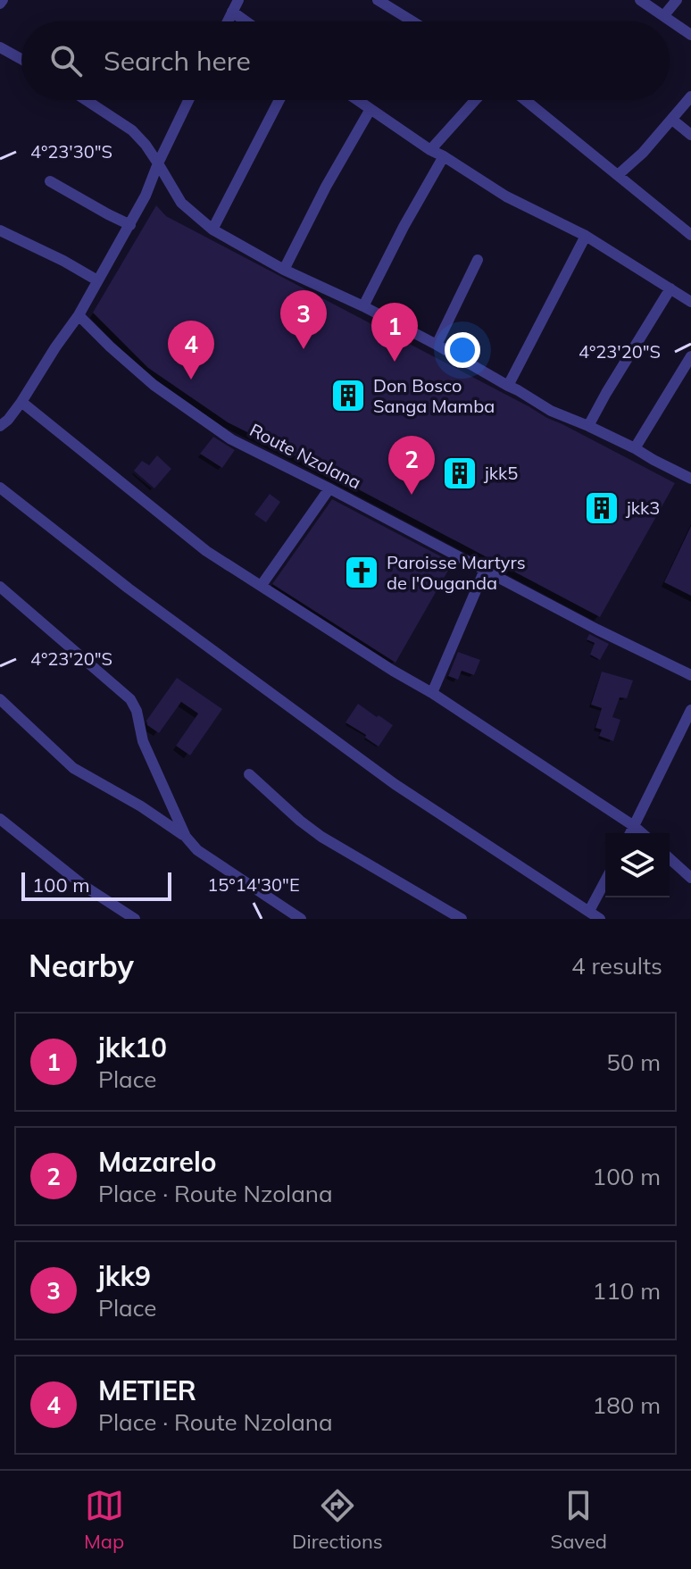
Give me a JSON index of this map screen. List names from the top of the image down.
{
  "streets": {
    "street": ["Route Nzolana"]
  },
  "places": {
    "building": ["Don Bosco Sanga Mamba", "jkk5", "jkk3"],
    "church": ["Paroisse Martyrs de l'Ouganda"]
  },
  "scale_bar": "100 m",
  "page": {
    "search": "Search here",
    "pins": [
      "3",
      "1",
      "4",
      "2"
    ],
    "scale": "100 m",
    "heading": ["Nearby", "4 results"],
    "list": [
      {
        "mark": "1",
        "name": "jkk10",
        "note": "Place",
        "value": "50 m"
      },
      {
        "mark": "2",
        "name": "Mazarelo",
        "note": "Place · Route Nzolana",
        "value": "100 m"
      },
      {
        "mark": "3",
        "name": "jkk9",
        "note": "Place",
        "value": "110 m"
      },
      {
        "mark": "4",
        "name": "METIER",
        "note": "Place · Route Nzolana",
        "value": "180 m"
      }
    ],
    "nav": ["Map", "Directions", "Saved"]
  },
  "coordinates": ["4°23'30\"S", "4°23'20\"S", "15°14'30\"E"]
}
